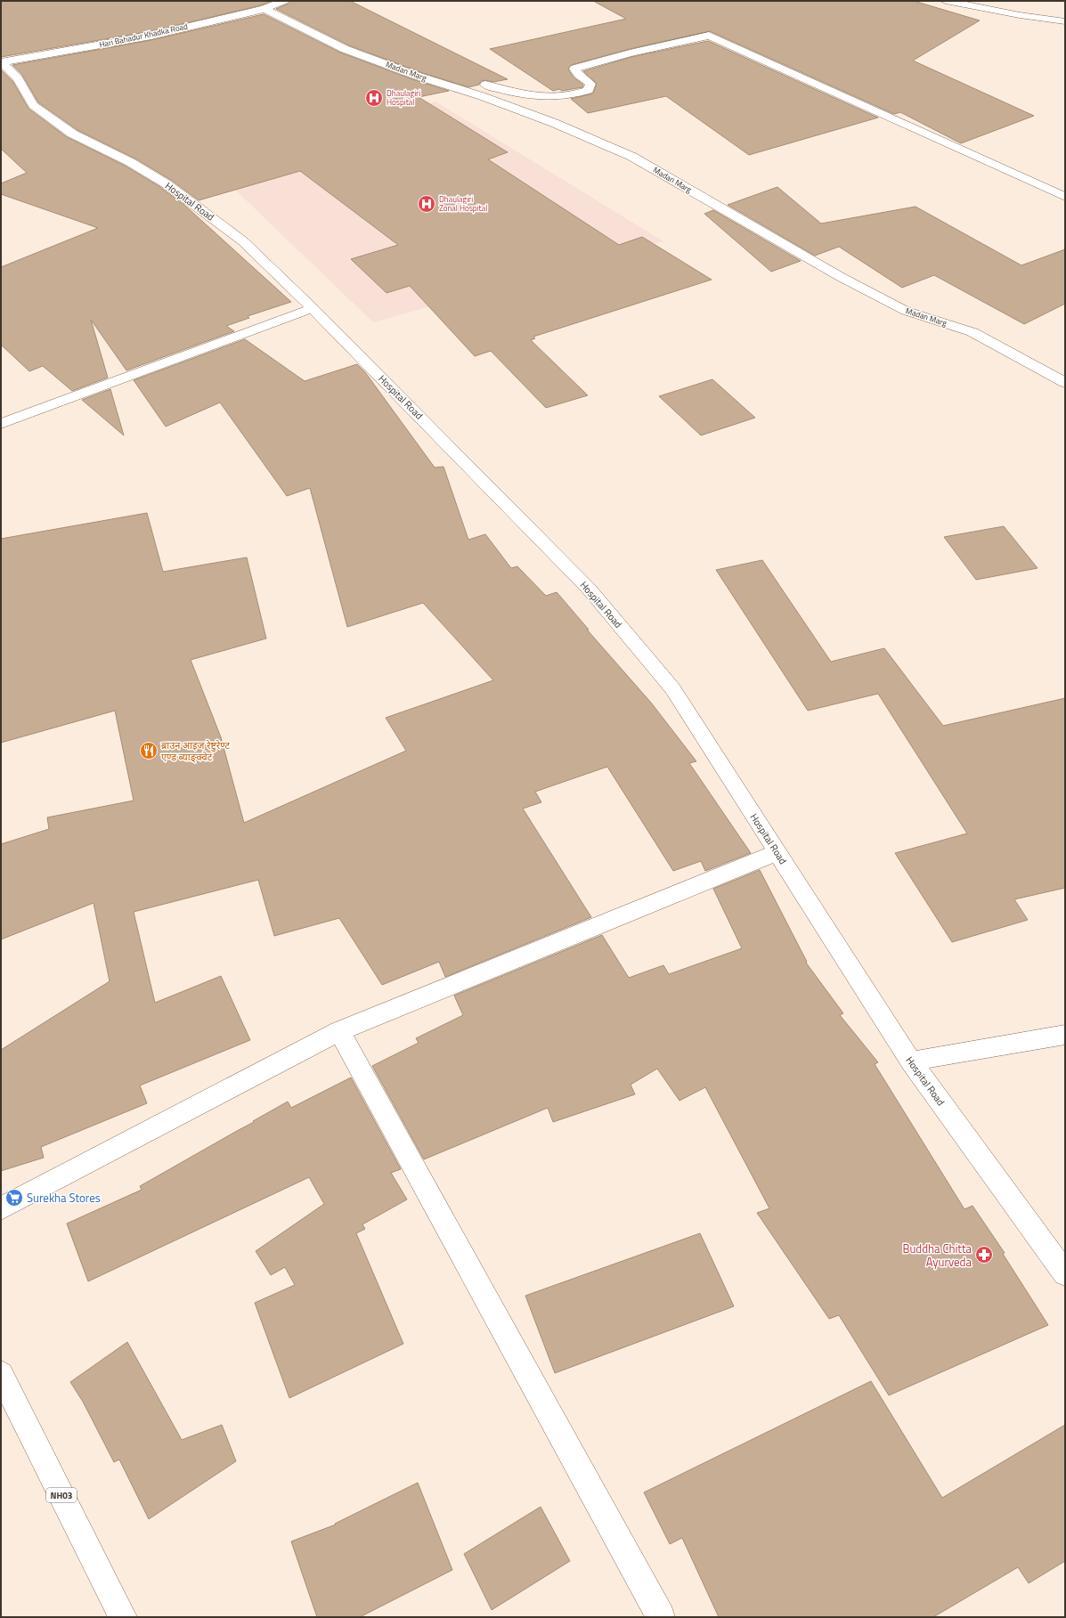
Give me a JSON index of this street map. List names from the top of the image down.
{
  "streets": {
    "street": [
      "Hari Bahadur Khadka Road",
      "Madan Marg",
      "Hospital Road",
      "NH03"
    ]
  },
  "crossings": [
    ["Hari Bahadur Khadka Road", "Madan Marg"],
    ["Hari Bahadur Khadka Road", "Hospital Road"]
  ],
  "places": {
    "hospital": ["Dhaulagiri Hospital", "Dhaulagiri Zonal Hospital"],
    "restaurant": ["ब्राउन आइज रेष्टुरेण्ट एण्ड ब्याङ्क्वेट"],
    "supermarket": ["Surekha Stores"],
    "pharmacy": ["Buddha Chitta Ayurveda"]
  }
}
